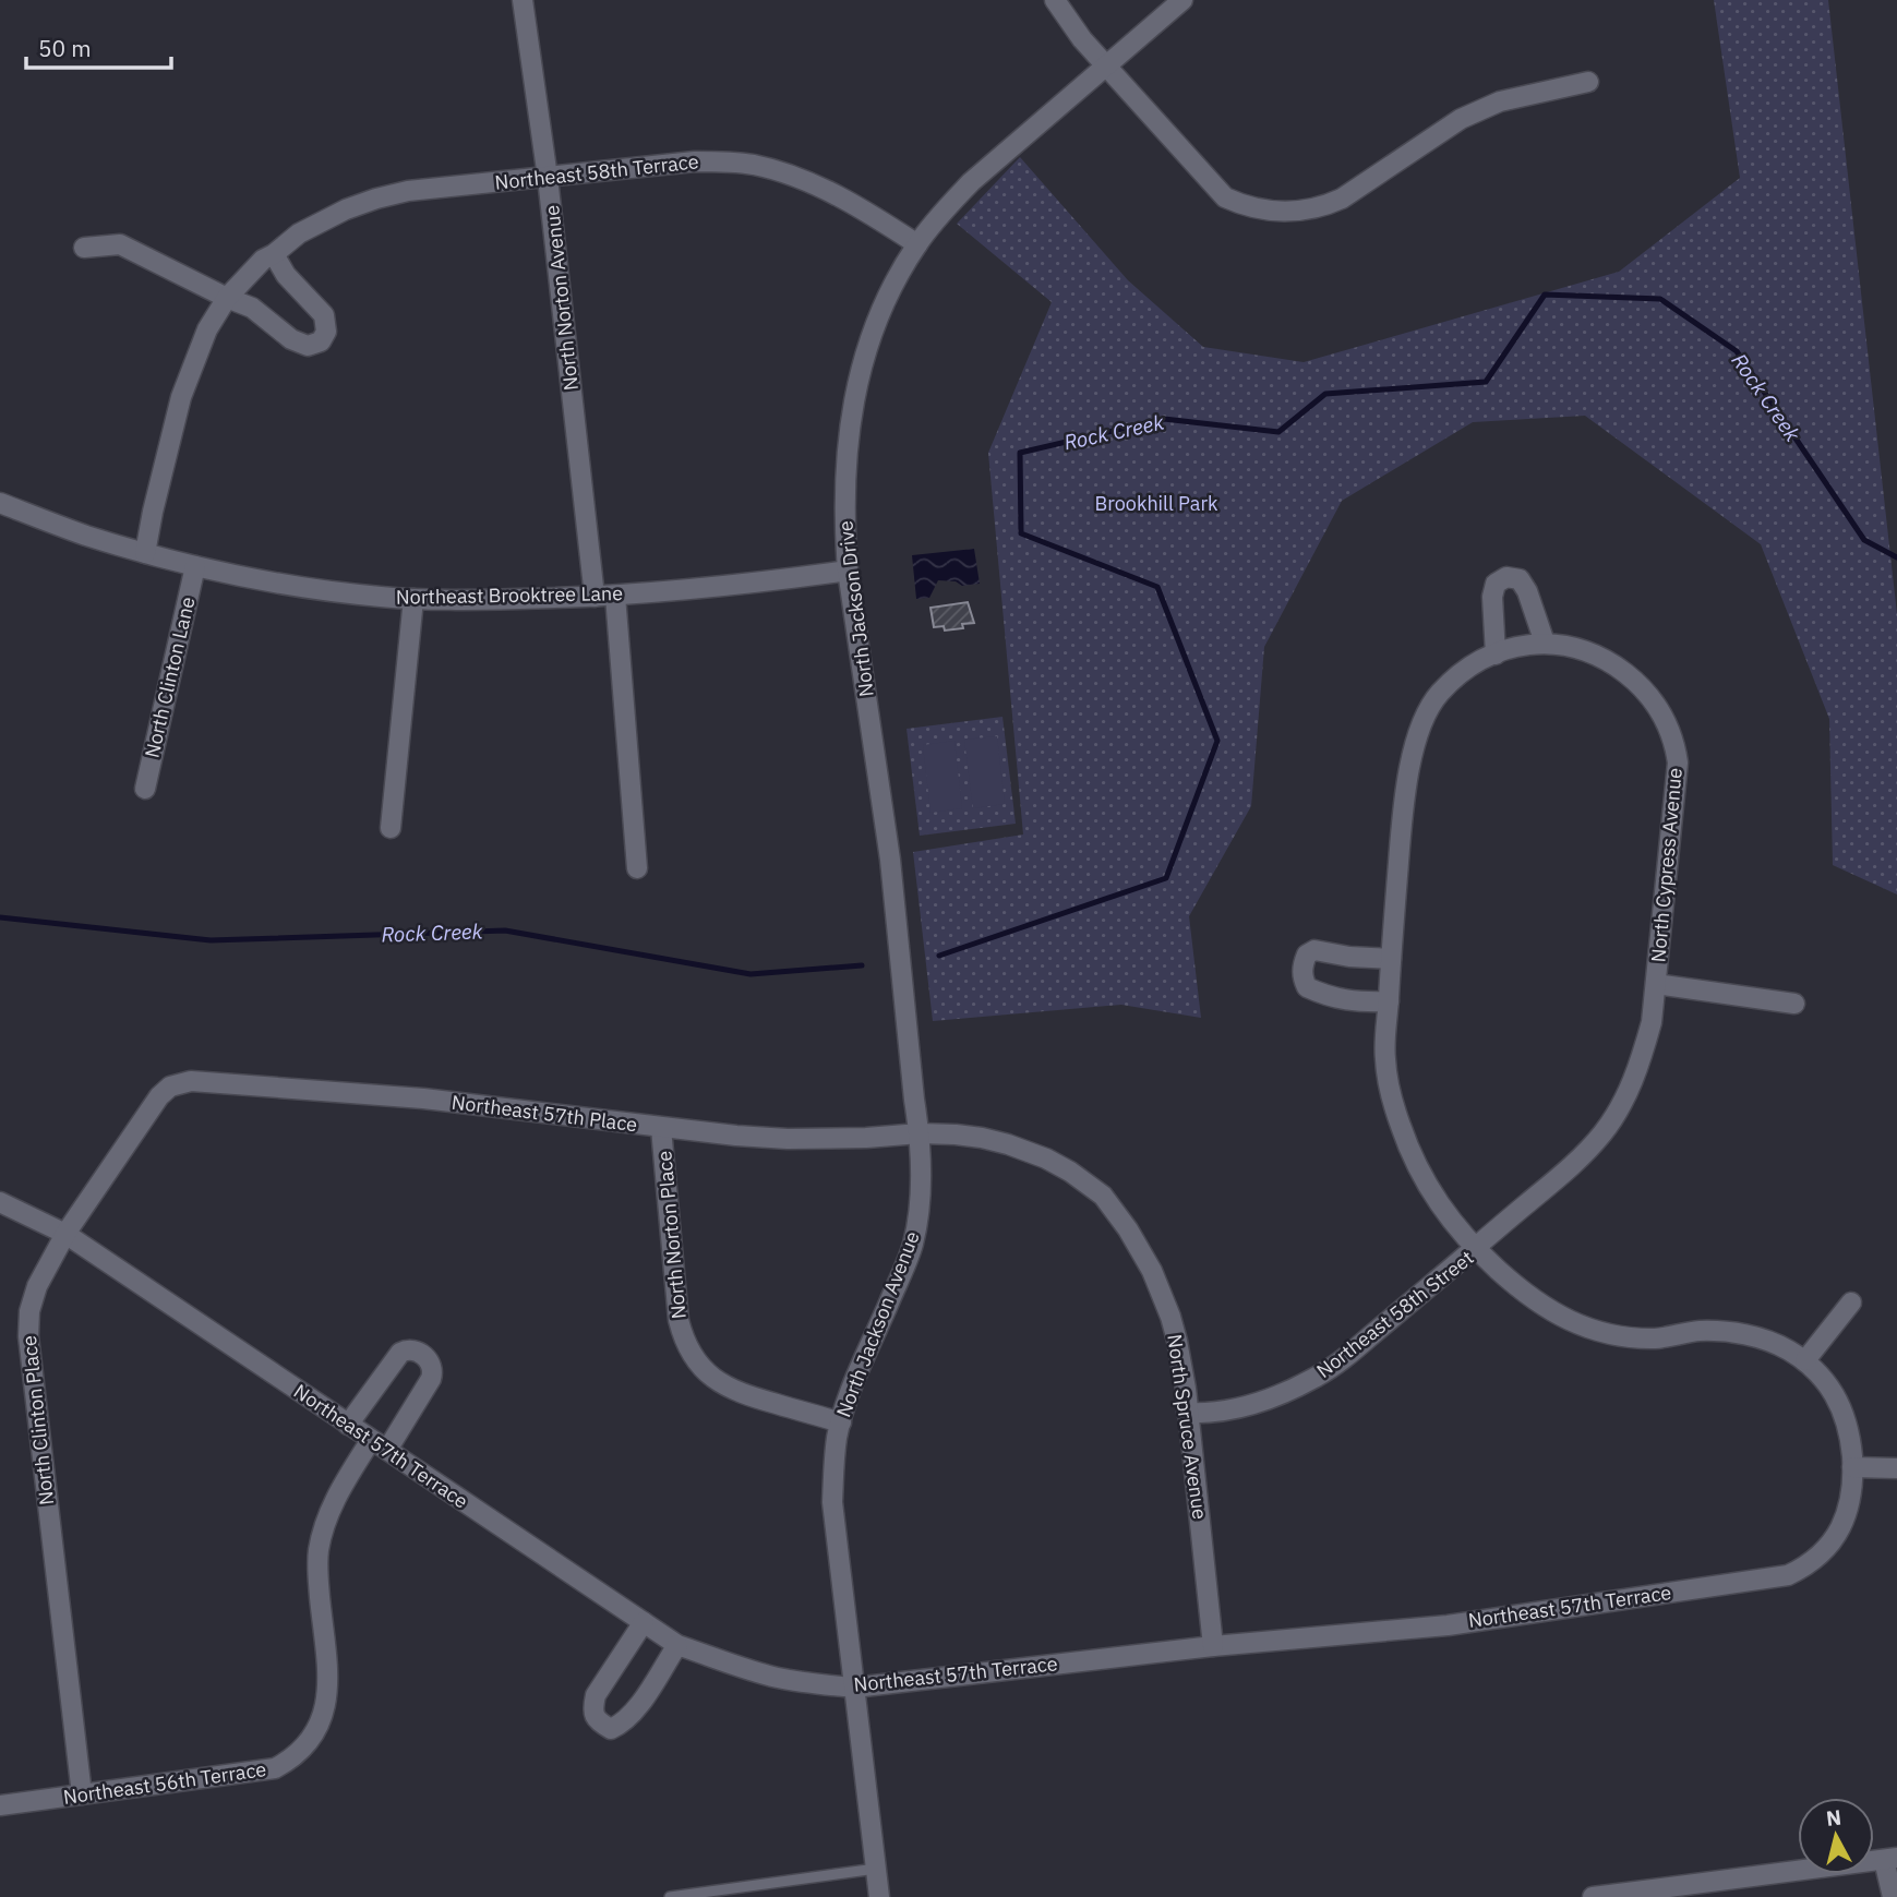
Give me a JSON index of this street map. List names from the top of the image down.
{
  "streets": {
    "street": [
      "Northeast 58th Terrace",
      "North Norton Avenue",
      "Northeast Brooktree Lane",
      "North Jackson Drive",
      "North Clinton Lane",
      "North Cypress Avenue",
      "Northeast 57th Place",
      "North Norton Place",
      "Northeast 58th Street",
      "North Jackson Avenue",
      "North Clinton Place",
      "North Spruce Avenue",
      "Northeast 57th Terrace",
      "Northeast 56th Terrace"
    ]
  },
  "crossings": [
    ["Northeast 58th Terrace", "North Norton Avenue"],
    ["Northeast 58th Terrace", "Northeast Brooktree Lane"],
    ["Northeast 58th Terrace", "North Jackson Drive"],
    ["North Norton Avenue", "Northeast Brooktree Lane"],
    ["Northeast Brooktree Lane", "North Jackson Drive"],
    ["Northeast Brooktree Lane", "North Clinton Lane"],
    ["North Jackson Drive", "North Jackson Avenue"],
    ["North Cypress Avenue", "Northeast 58th Street"],
    ["Northeast 57th Place", "North Norton Place"],
    ["Northeast 57th Place", "North Jackson Avenue"],
    ["Northeast 57th Place", "North Clinton Place"],
    ["Northeast 57th Place", "North Spruce Avenue"],
    ["North Norton Place", "North Jackson Avenue"],
    ["Northeast 58th Street", "North Spruce Avenue"],
    ["Northeast 58th Street", "Northeast 57th Terrace"],
    ["North Jackson Avenue", "North Spruce Avenue"],
    ["North Jackson Avenue", "Northeast 57th Terrace"],
    ["North Clinton Place", "Northeast 57th Terrace"],
    ["North Clinton Place", "Northeast 56th Terrace"],
    ["North Spruce Avenue", "Northeast 57th Terrace"],
    ["Northeast 57th Terrace", "Northeast 56th Terrace"]
  ],
  "water": ["Rock Creek"],
  "parks": ["Brookhill Park"],
  "scale_bar": "50 m",
  "north": "top"
}
